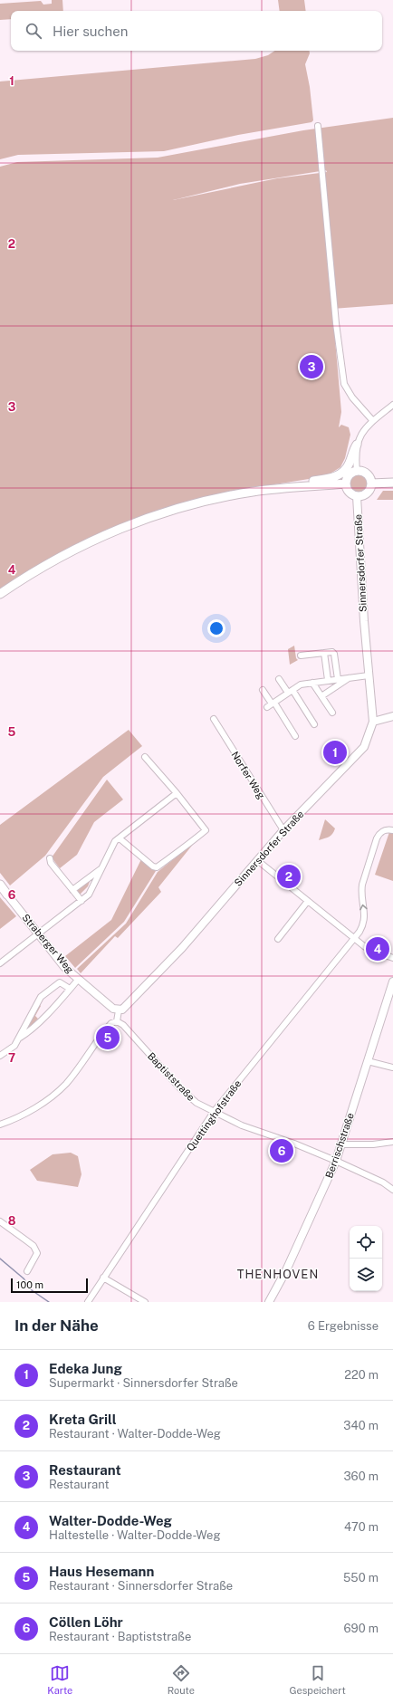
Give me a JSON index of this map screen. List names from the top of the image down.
{
  "streets": {
    "main road": ["Straberger Weg"],
    "street": [
      "Sinnersdorfer Straße",
      "Norfer Weg",
      "Baptiststraße",
      "Quettinghofstraße",
      "Berrischstraße"
    ]
  },
  "crossings": [
    ["Sinnersdorfer Straße", "Norfer Weg"],
    ["Sinnersdorfer Straße", "Straberger Weg"],
    ["Baptiststraße", "Quettinghofstraße"],
    ["Baptiststraße", "Berrischstraße"]
  ],
  "districts": ["THENHOVEN"],
  "scale_bar": "100 m",
  "page": {
    "search": "Hier suchen",
    "pins": [
      "3",
      "1",
      "2",
      "4",
      "5",
      "6"
    ],
    "scale": "100 m",
    "heading": ["In der Nähe", "6 Ergebnisse"],
    "list": [
      {
        "mark": "1",
        "name": "Edeka Jung",
        "note": "Supermarkt · Sinnersdorfer Straße",
        "value": "220 m"
      },
      {
        "mark": "2",
        "name": "Kreta Grill",
        "note": "Restaurant · Walter-Dodde-Weg",
        "value": "340 m"
      },
      {
        "mark": "3",
        "name": "Restaurant",
        "note": "Restaurant",
        "value": "360 m"
      },
      {
        "mark": "4",
        "name": "Walter-Dodde-Weg",
        "note": "Haltestelle · Walter-Dodde-Weg",
        "value": "470 m"
      },
      {
        "mark": "5",
        "name": "Haus Hesemann",
        "note": "Restaurant · Sinnersdorfer Straße",
        "value": "550 m"
      },
      {
        "mark": "6",
        "name": "Cöllen Löhr",
        "note": "Restaurant · Baptiststraße",
        "value": "690 m"
      }
    ],
    "nav": ["Karte", "Route", "Gespeichert"]
  },
  "grid": {
    "rows": [
      "1",
      "2",
      "3",
      "4",
      "5",
      "6",
      "7",
      "8"
    ]
  }
}
